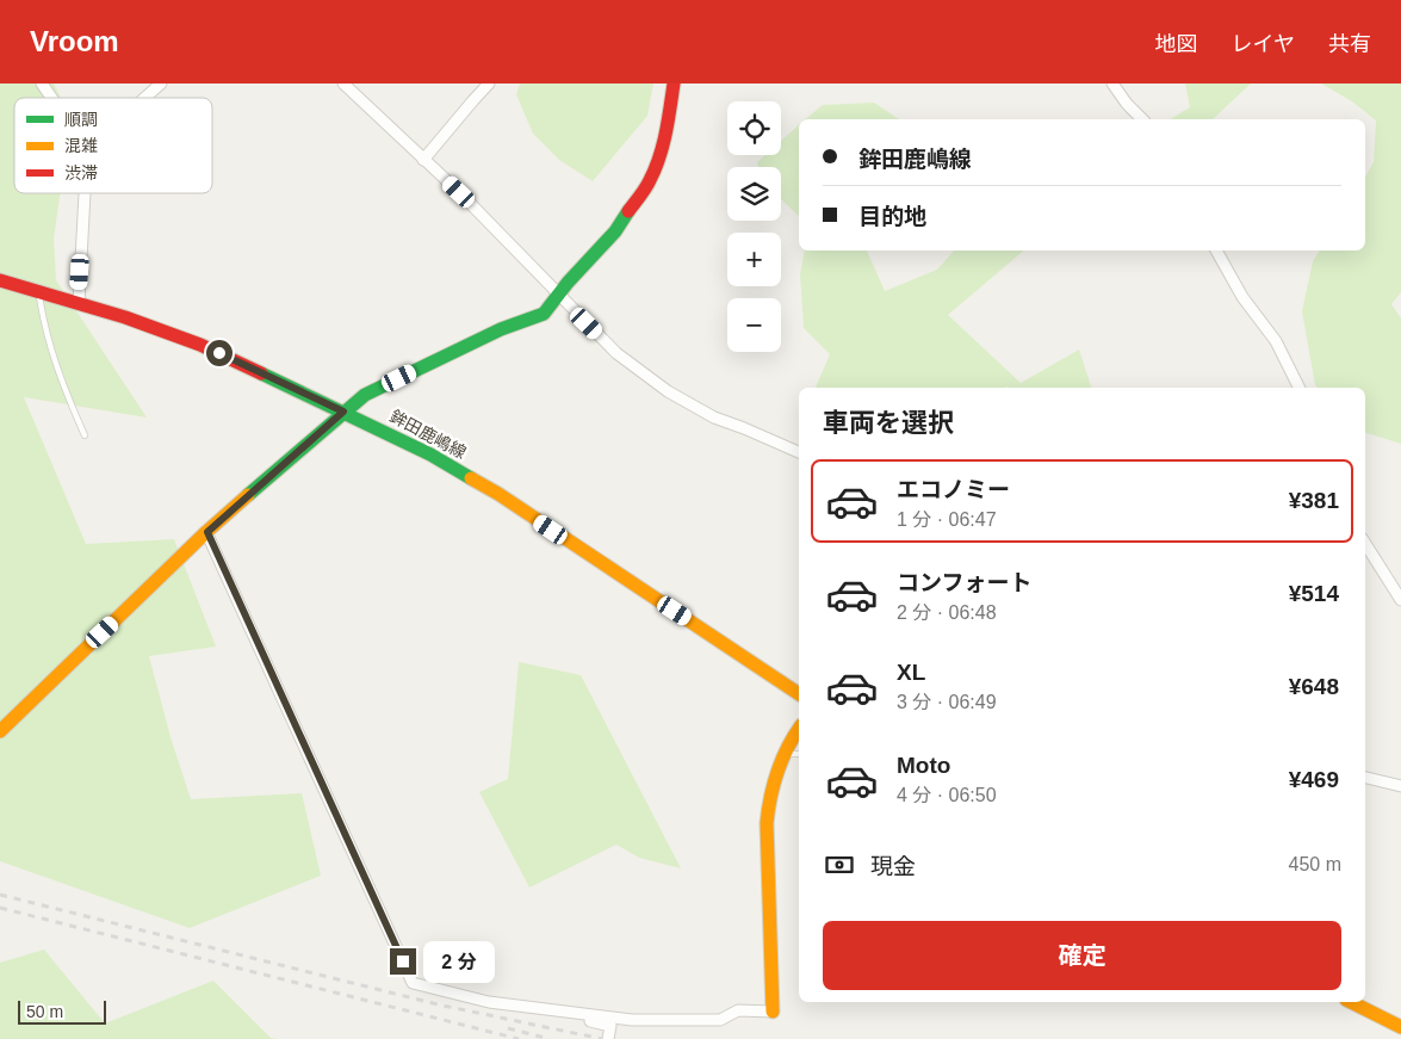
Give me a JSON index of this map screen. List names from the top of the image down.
{
  "streets": {
    "street": ["鉾田鹿嶋線"]
  },
  "legend": ["順調", "混雑", "渋滞"],
  "scale_bar": "50 m",
  "page": {
    "header": "Vroom",
    "nav": ["地図", "レイヤ", "共有"],
    "map_buttons": ["+", "−"],
    "banner": ["鉾田鹿嶋線", "目的地"],
    "heading": "車両を選択",
    "list": [
      {
        "name": "エコノミー",
        "note": "1 分 · 06:47",
        "value": "¥381"
      },
      {
        "name": "コンフォート",
        "note": "2 分 · 06:48",
        "value": "¥514"
      },
      {
        "name": "XL",
        "note": "3 分 · 06:49",
        "value": "¥648"
      },
      {
        "name": "Moto",
        "note": "4 分 · 06:50",
        "value": "¥469"
      }
    ],
    "pay": ["現金", "450 m"],
    "buttons": "確定",
    "bubble": "2 分",
    "scale": "50 m"
  }
}
